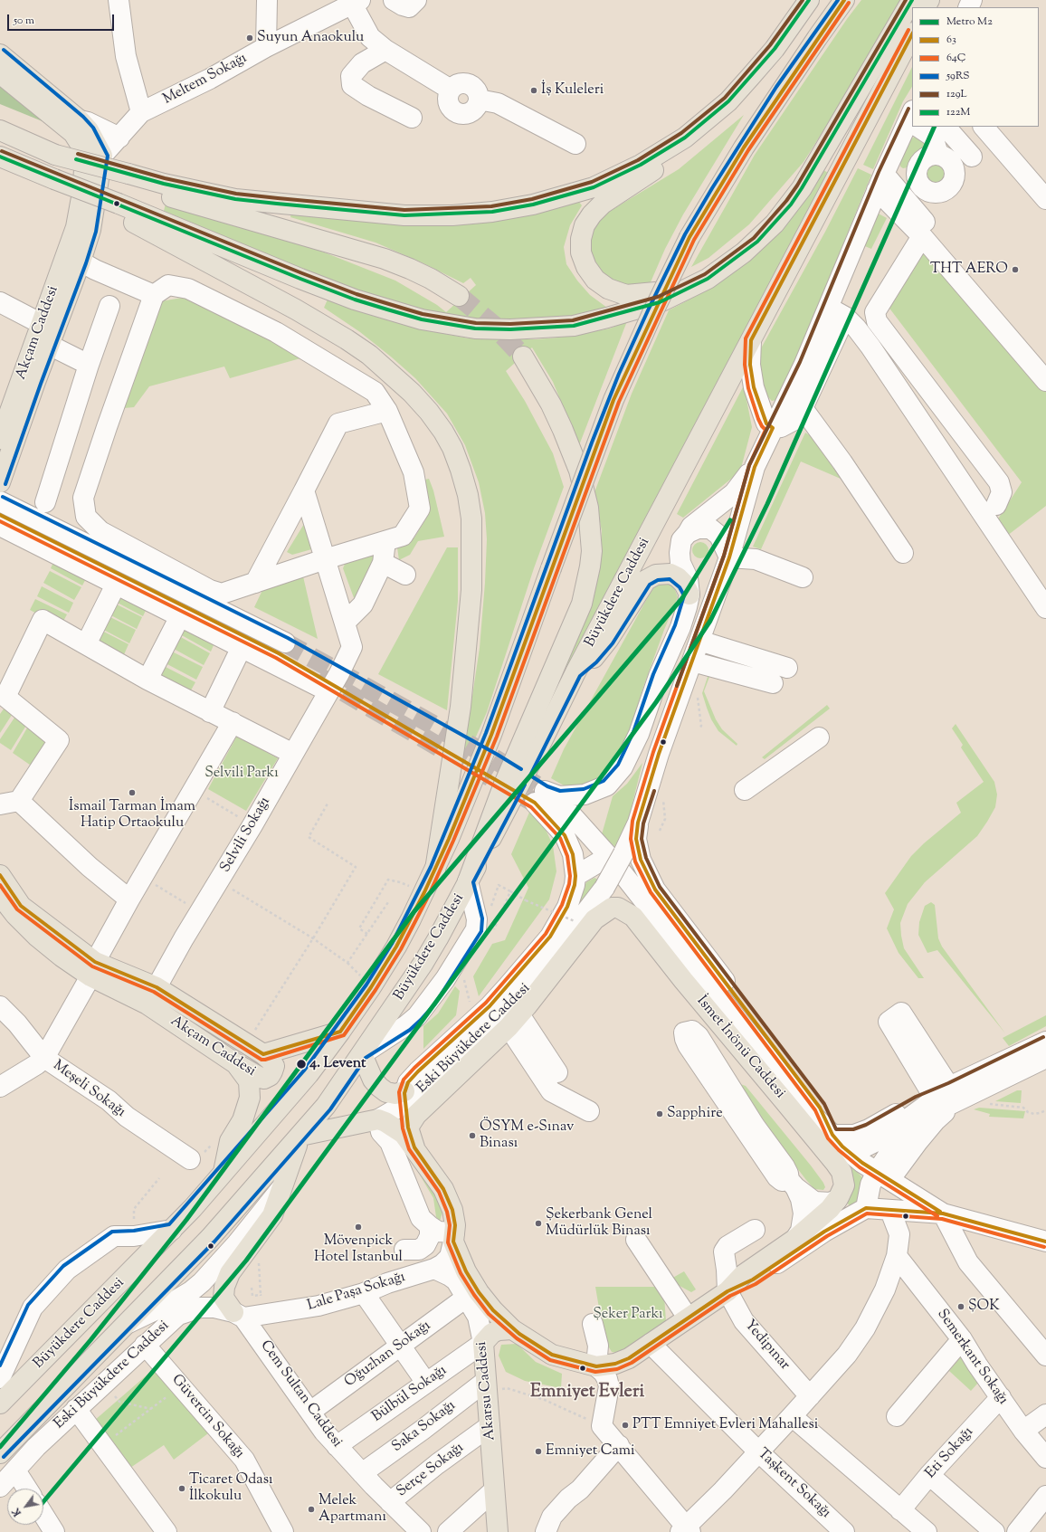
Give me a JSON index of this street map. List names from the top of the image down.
{
  "streets": {
    "main road": [
      "Akçam Caddesi",
      "Büyükdere Caddesi",
      "İsmet İnönü Caddesi",
      "Akarsu Caddesi"
    ],
    "street": [
      "Meltem Sokağı",
      "Selvili Sokağı",
      "Eski Büyükdere Caddesi",
      "Meşeli Sokağı",
      "Lale Paşa Sokağı",
      "Yedipınar",
      "Oğuzhan Sokağı",
      "Semerkant Sokağı",
      "Cem Sultan Caddesi",
      "Bülbül Sokağı",
      "Güvercin Sokağı",
      "Saka Sokağı",
      "Eti Sokağı",
      "Serçe Sokağı",
      "Taşkent Sokağı"
    ]
  },
  "crossings": [
    ["Akçam Caddesi", "Selvili Sokağı"],
    ["Eski Büyükdere Caddesi", "İsmet İnönü Caddesi"],
    ["Eski Büyükdere Caddesi", "Lale Paşa Sokağı"],
    ["Eski Büyükdere Caddesi", "Cem Sultan Caddesi"],
    ["Eski Büyükdere Caddesi", "Güvercin Sokağı"],
    ["İsmet İnönü Caddesi", "Yedipınar"],
    ["İsmet İnönü Caddesi", "Taşkent Sokağı"],
    ["Lale Paşa Sokağı", "Akarsu Caddesi"],
    ["Lale Paşa Sokağı", "Cem Sultan Caddesi"],
    ["Oğuzhan Sokağı", "Akarsu Caddesi"],
    ["Oğuzhan Sokağı", "Cem Sultan Caddesi"],
    ["Semerkant Sokağı", "Eti Sokağı"],
    ["Akarsu Caddesi", "Bülbül Sokağı"],
    ["Akarsu Caddesi", "Saka Sokağı"],
    ["Akarsu Caddesi", "Serçe Sokağı"],
    ["Cem Sultan Caddesi", "Bülbül Sokağı"],
    ["Cem Sultan Caddesi", "Saka Sokağı"],
    ["Cem Sultan Caddesi", "Serçe Sokağı"]
  ],
  "districts": ["Emniyet Evleri"],
  "parks": ["Selvili Parkı", "Şeker Parkı"],
  "places": [
    "Suyun Anaokulu",
    "İş Kuleleri",
    "THT AERO",
    "İsmail Tarman İmam Hatip Ortaokulu",
    "4. Levent",
    "Sapphire",
    "ÖSYM e-Sınav Binası",
    "Şekerbank Genel Müdürlük Binası",
    "Mövenpick Hotel Istanbul",
    "ŞOK",
    "PTT Emniyet Evleri Mahallesi",
    "Emniyet Cami",
    "Ticaret Odası İlkokulu",
    "Melek Apartmanı"
  ],
  "lines": [
    "transit line 63",
    "transit line 59RS",
    "transit line 129L",
    "transit line 122M",
    "transit line 64Ç",
    "metro line M2"
  ],
  "legend": [
    "Metro M2",
    "63",
    "64Ç",
    "59RS",
    "129L",
    "122M"
  ],
  "scale_bar": "50 m",
  "north": "bottom left"
}
